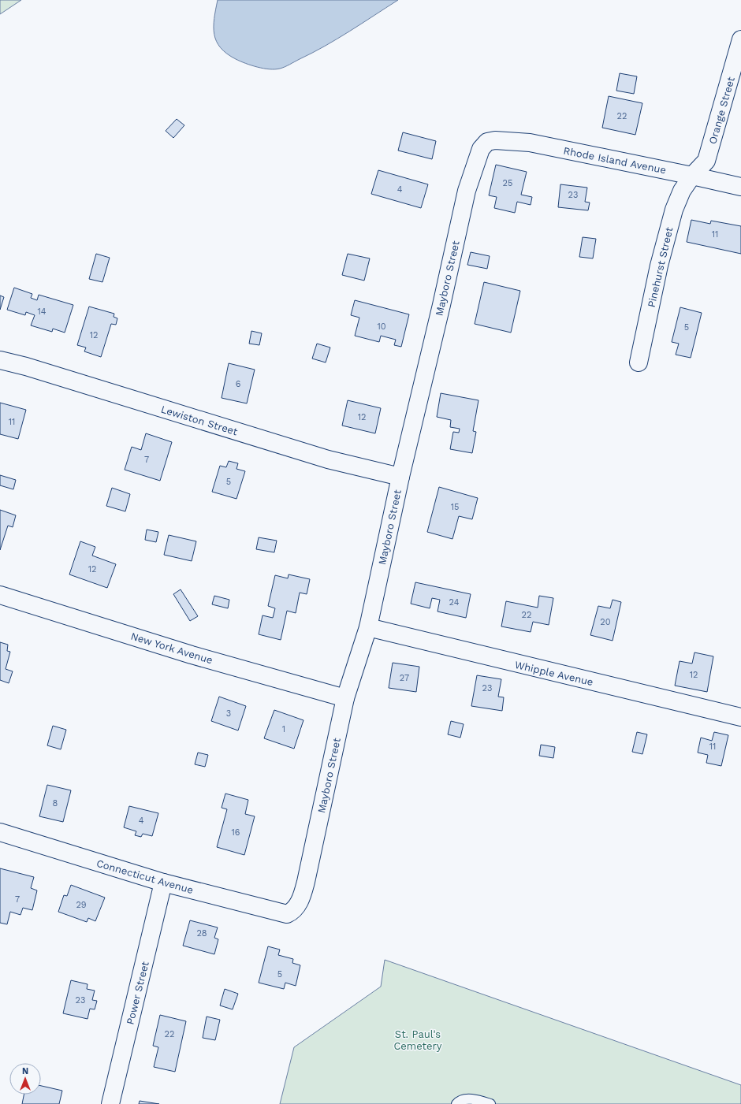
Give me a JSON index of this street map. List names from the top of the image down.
{
  "streets": {
    "street": [
      "Orange Street",
      "Rhode Island Avenue",
      "Pinehurst Street",
      "Mayboro Street",
      "Lewiston Street",
      "New York Avenue",
      "Whipple Avenue",
      "Connecticut Avenue",
      "Power Street"
    ]
  },
  "crossings": [
    ["Orange Street", "Rhode Island Avenue"],
    ["Orange Street", "Pinehurst Street"],
    ["Rhode Island Avenue", "Pinehurst Street"],
    ["Rhode Island Avenue", "Mayboro Street"],
    ["Mayboro Street", "Lewiston Street"],
    ["Mayboro Street", "New York Avenue"],
    ["Mayboro Street", "Whipple Avenue"],
    ["Mayboro Street", "Connecticut Avenue"],
    ["Connecticut Avenue", "Power Street"]
  ],
  "parks": ["St. Paul's Cemetery"],
  "house_numbers": [
    "22",
    "25",
    "4",
    "23",
    "11",
    "14",
    "10",
    "5",
    "12",
    "6",
    "12",
    "11",
    "7",
    "5",
    "15",
    "12",
    "24",
    "22",
    "20",
    "12",
    "27",
    "23",
    "3",
    "1",
    "11",
    "8",
    "4",
    "16",
    "7",
    "29",
    "28",
    "5",
    "23",
    "22"
  ],
  "north": "top"
}
